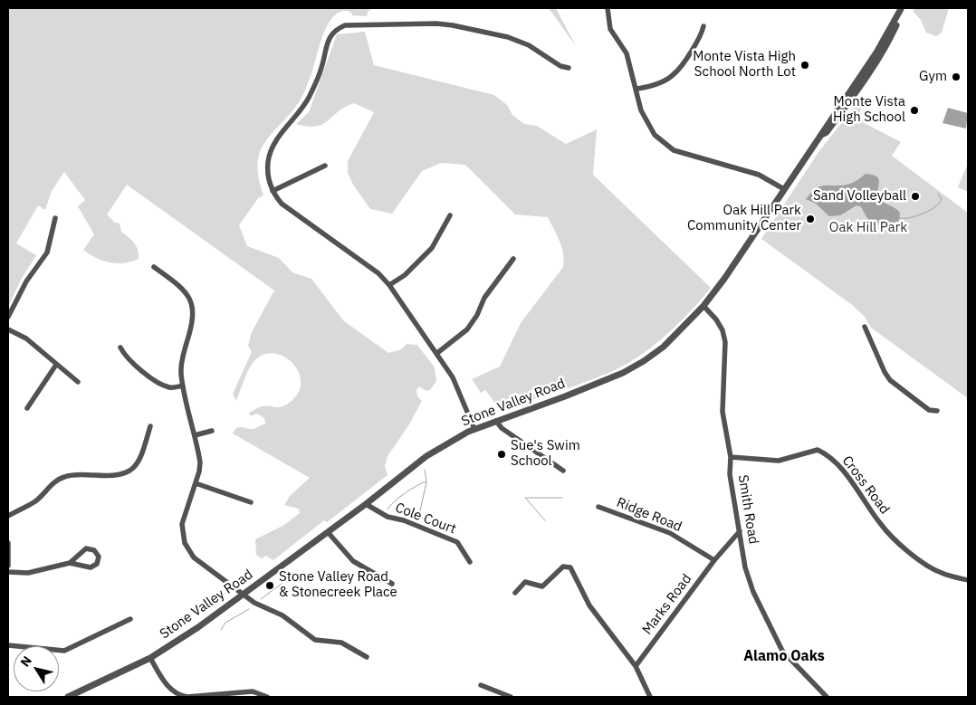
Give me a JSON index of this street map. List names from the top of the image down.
{
  "streets": {
    "street": [
      "Stone Valley Road",
      "Cross Road",
      "Smith Road",
      "Ridge Road",
      "Cole Court",
      "Marks Road"
    ]
  },
  "crossings": [
    ["Stone Valley Road", "Smith Road"],
    ["Stone Valley Road", "Cole Court"],
    ["Cross Road", "Smith Road"],
    ["Smith Road", "Marks Road"],
    ["Ridge Road", "Marks Road"]
  ],
  "districts": ["Alamo Oaks"],
  "parks": ["Oak Hill Park"],
  "places": [
    "Monte Vista High School North Lot",
    "Gym",
    "Monte Vista High School",
    "Sand Volleyball",
    "Oak Hill Park Community Center",
    "Sue's Swim School",
    "Stone Valley Road & Stonecreek Place"
  ],
  "north": "top left"
}
